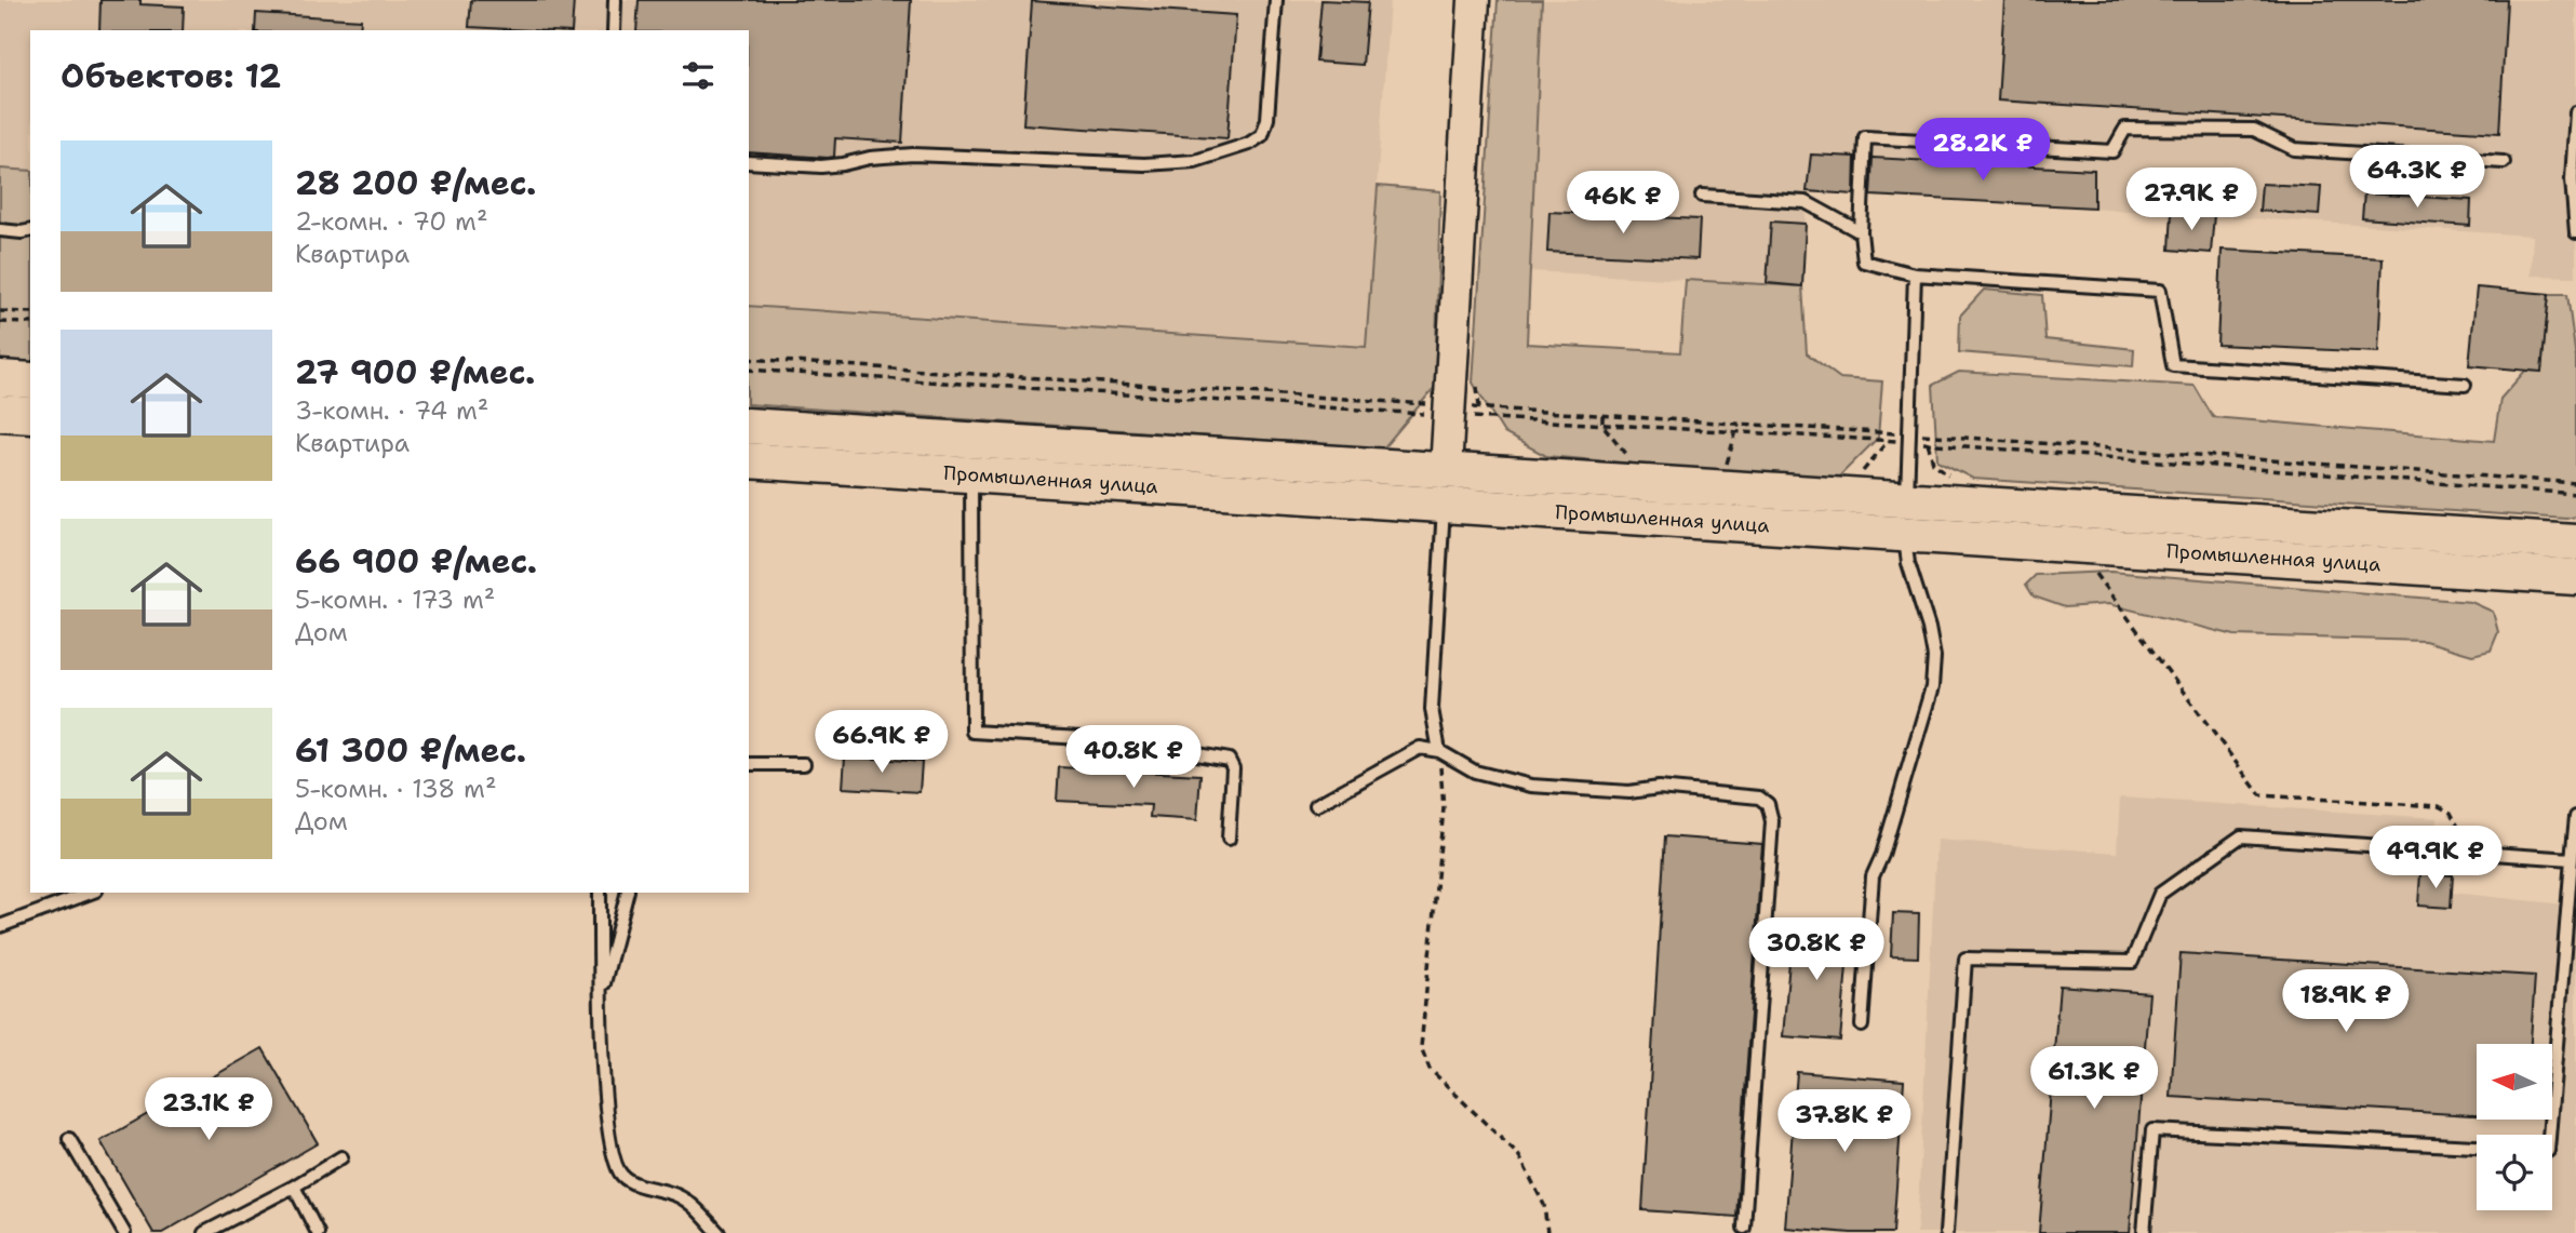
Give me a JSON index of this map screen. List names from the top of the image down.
{
  "streets": {
    "main road": ["Промышленная улица"]
  },
  "north": "left",
  "page": {
    "heading": "Объектов: 12",
    "price": [
      "28.2K ₽",
      "64.3K ₽",
      "27.9K ₽",
      "46K ₽",
      "66.9K ₽",
      "40.8K ₽",
      "49.9K ₽",
      "30.8K ₽",
      "18.9K ₽",
      "61.3K ₽",
      "23.1K ₽",
      "37.8K ₽"
    ],
    "list": [
      {
        "name": "28 200 ₽/мес.",
        "note": "2-комн. · 70 m² · Квартира"
      },
      {
        "name": "27 900 ₽/мес.",
        "note": "3-комн. · 74 m² · Квартира"
      },
      {
        "name": "66 900 ₽/мес.",
        "note": "5-комн. · 173 m² · Дом"
      },
      {
        "name": "61 300 ₽/мес.",
        "note": "5-комн. · 138 m² · Дом"
      }
    ]
  }
}
